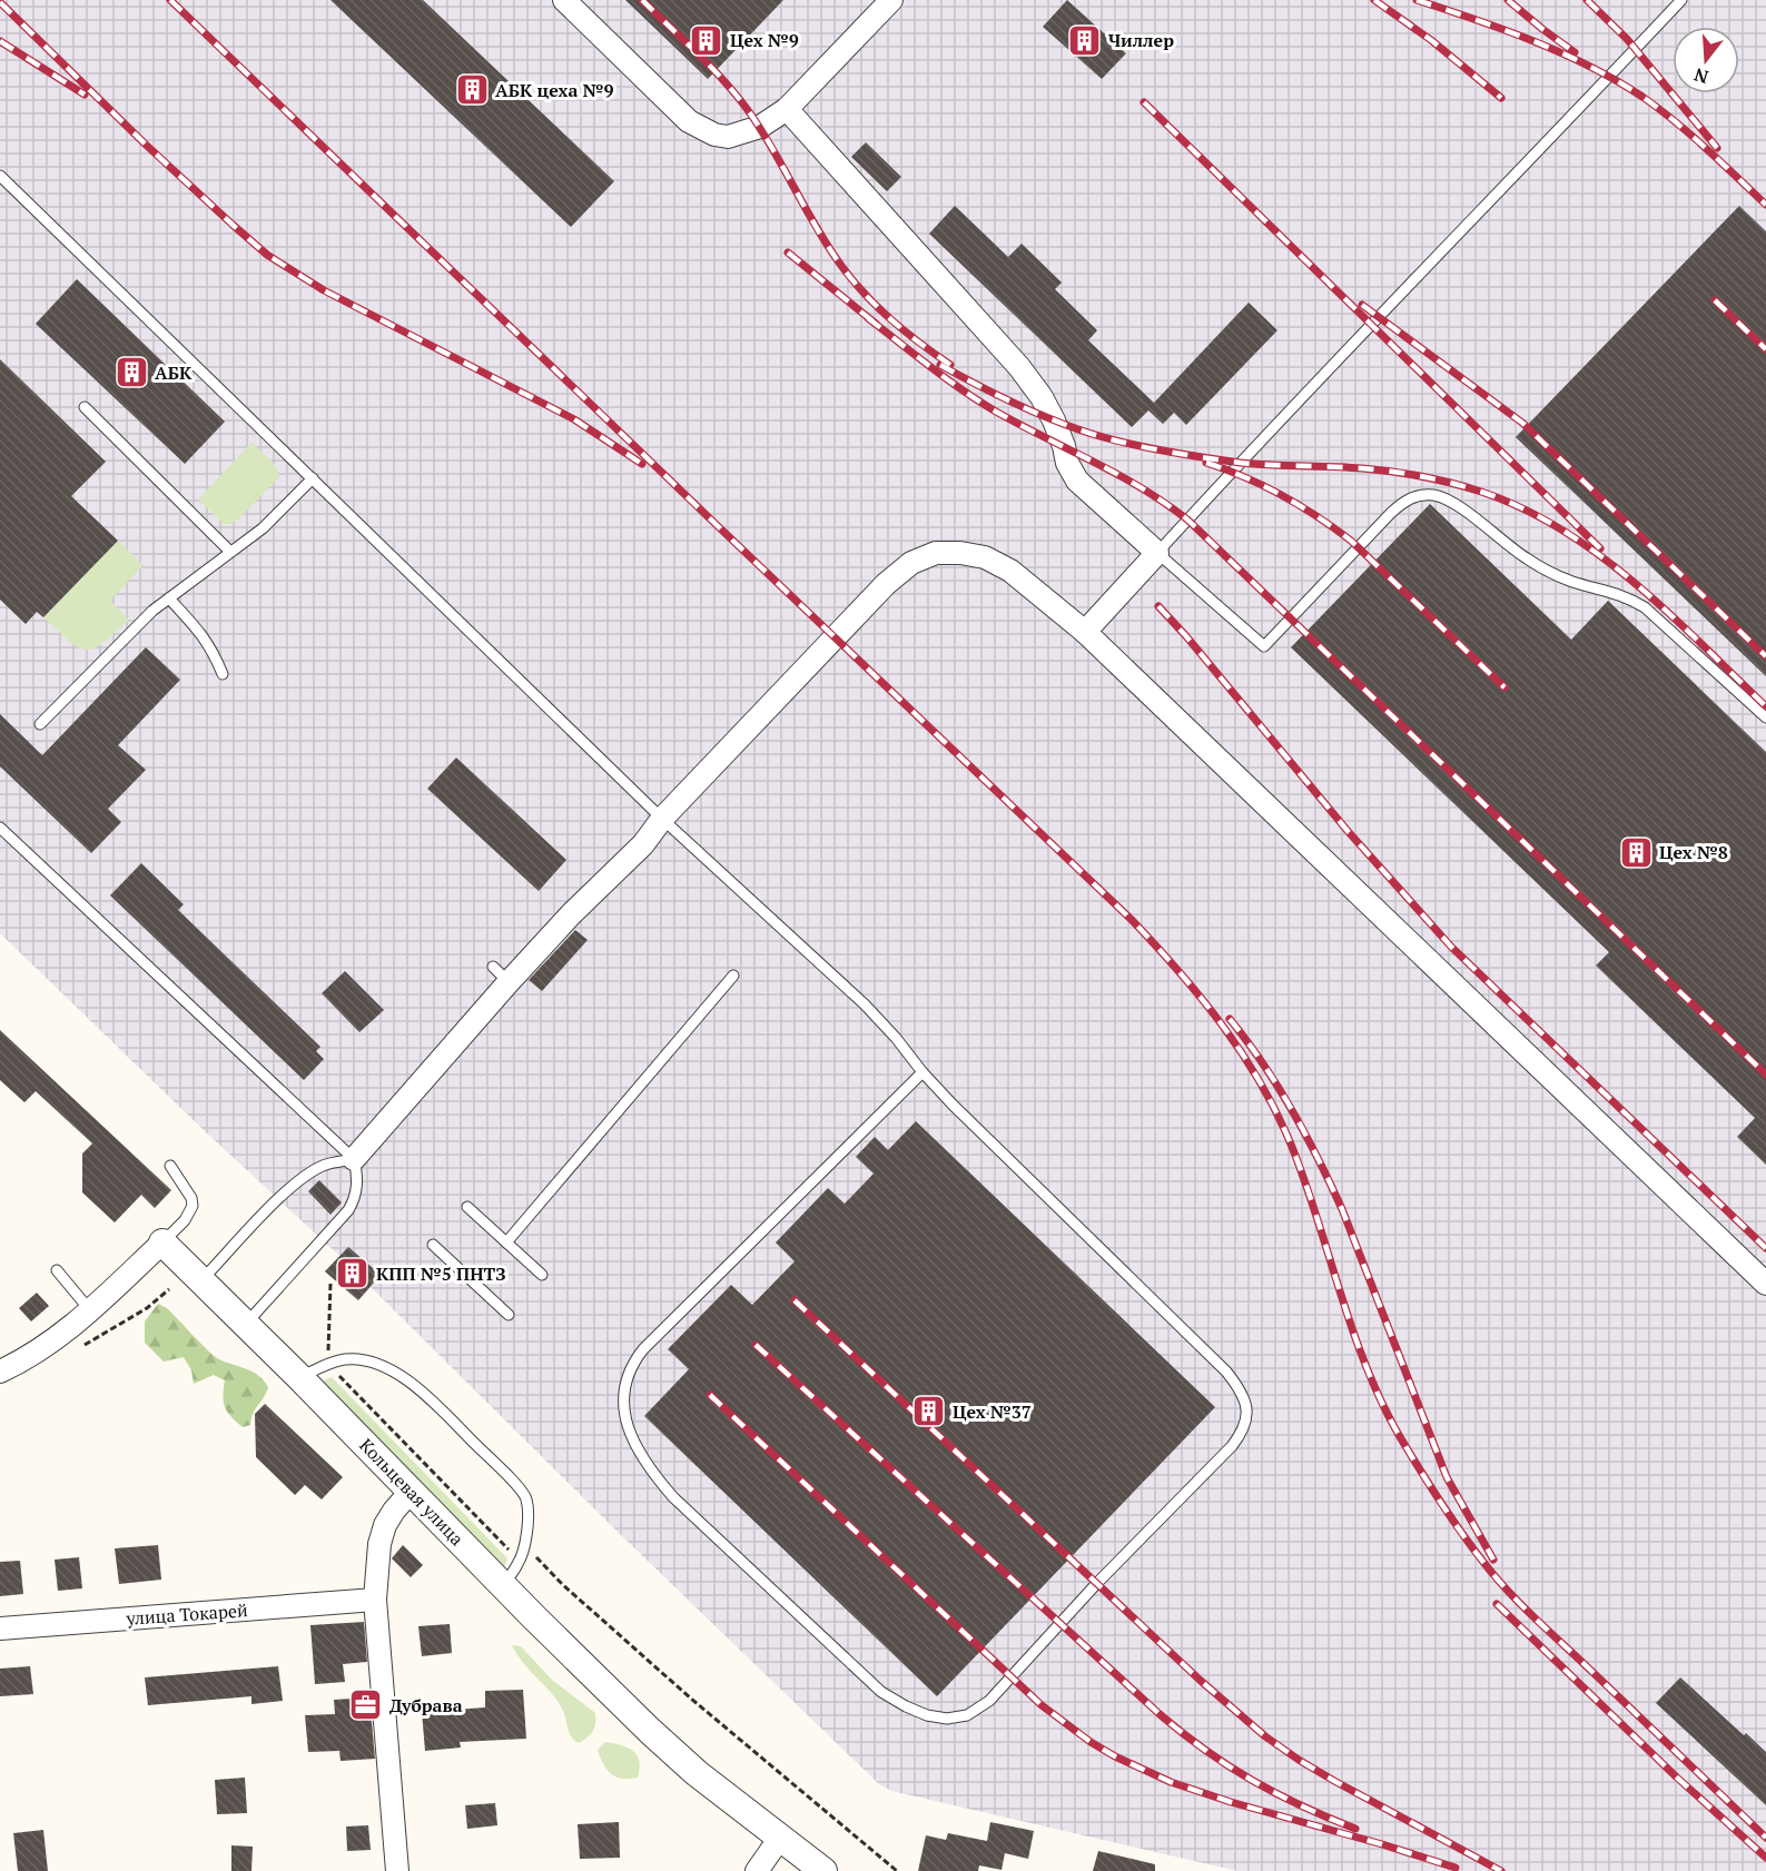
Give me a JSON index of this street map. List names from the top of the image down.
{
  "streets": {
    "street": ["Кольцевая улица", "улица Токарей"]
  },
  "places": {
    "building": [
      "Цех №9",
      "Чиллер",
      "АБК цеха №9",
      "АБК",
      "Цех №8",
      "КПП №5 ПНТЗ",
      "Цех №37"
    ],
    "office": ["Дубрава"]
  },
  "north": "bottom"
}
